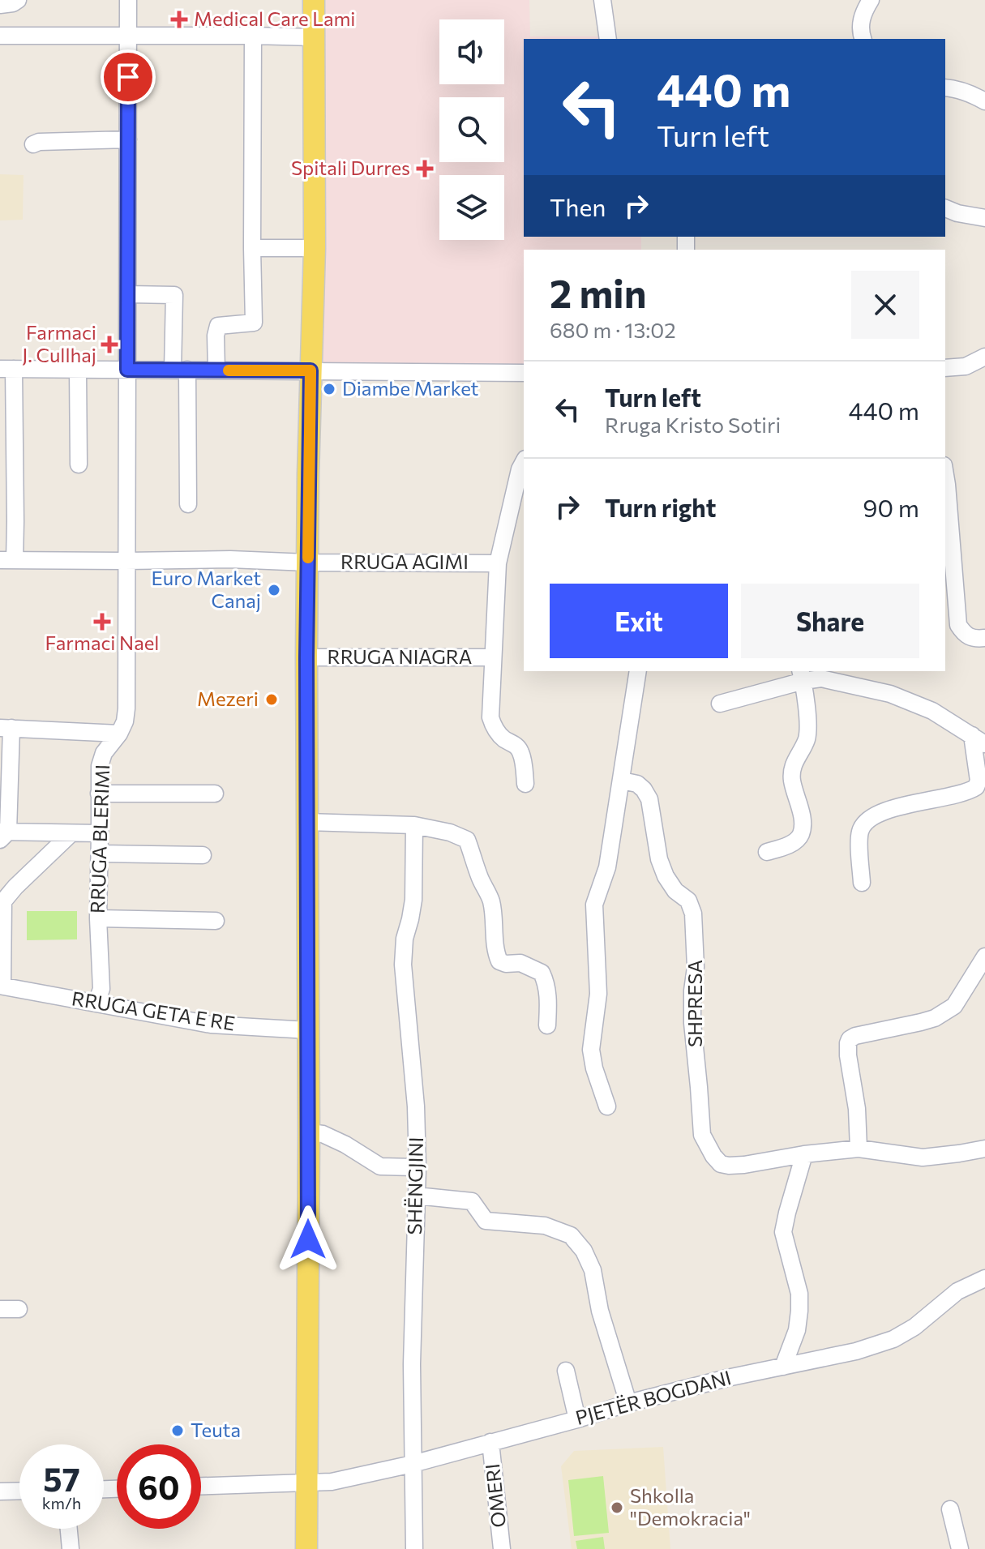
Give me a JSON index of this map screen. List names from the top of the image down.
{
  "streets": {
    "street": [
      "RRUGA AGIMI",
      "RRUGA NIAGRA",
      "RRUGA BLERIMI",
      "SHPRESA",
      "RRUGA GETA E RE",
      "SHËNGJINI",
      "PJETËR BOGDANI",
      "OMERI"
    ]
  },
  "crossings": [
    ["RRUGA AGIMI", "RRUGA BLERIMI"],
    ["RRUGA BLERIMI", "RRUGA GETA E RE"],
    ["SHËNGJINI", "PJETËR BOGDANI"],
    ["PJETËR BOGDANI", "OMERI"]
  ],
  "places": {
    "health": [
      "Medical Care Lami",
      "Spitali Durres",
      "Farmaci J. Cullhaj",
      "Farmaci Nael"
    ],
    "other": [
      "Diambe Market",
      "Euro Market Canaj",
      "Mezeri",
      "Teuta",
      "Shkolla \"Demokracia\""
    ]
  },
  "page": {
    "turn": ["440 m", "Turn left"],
    "then": "Then",
    "heading": ["2 min", "680 m · 13:02"],
    "list": [
      {
        "name": "Turn left",
        "note": "Rruga Kristo Sotiri",
        "value": "440 m"
      },
      {
        "name": "Turn right",
        "value": "90 m"
      }
    ],
    "buttons": ["Exit", "Share"],
    "speed": "57 km/h",
    "limit": "60"
  }
}
